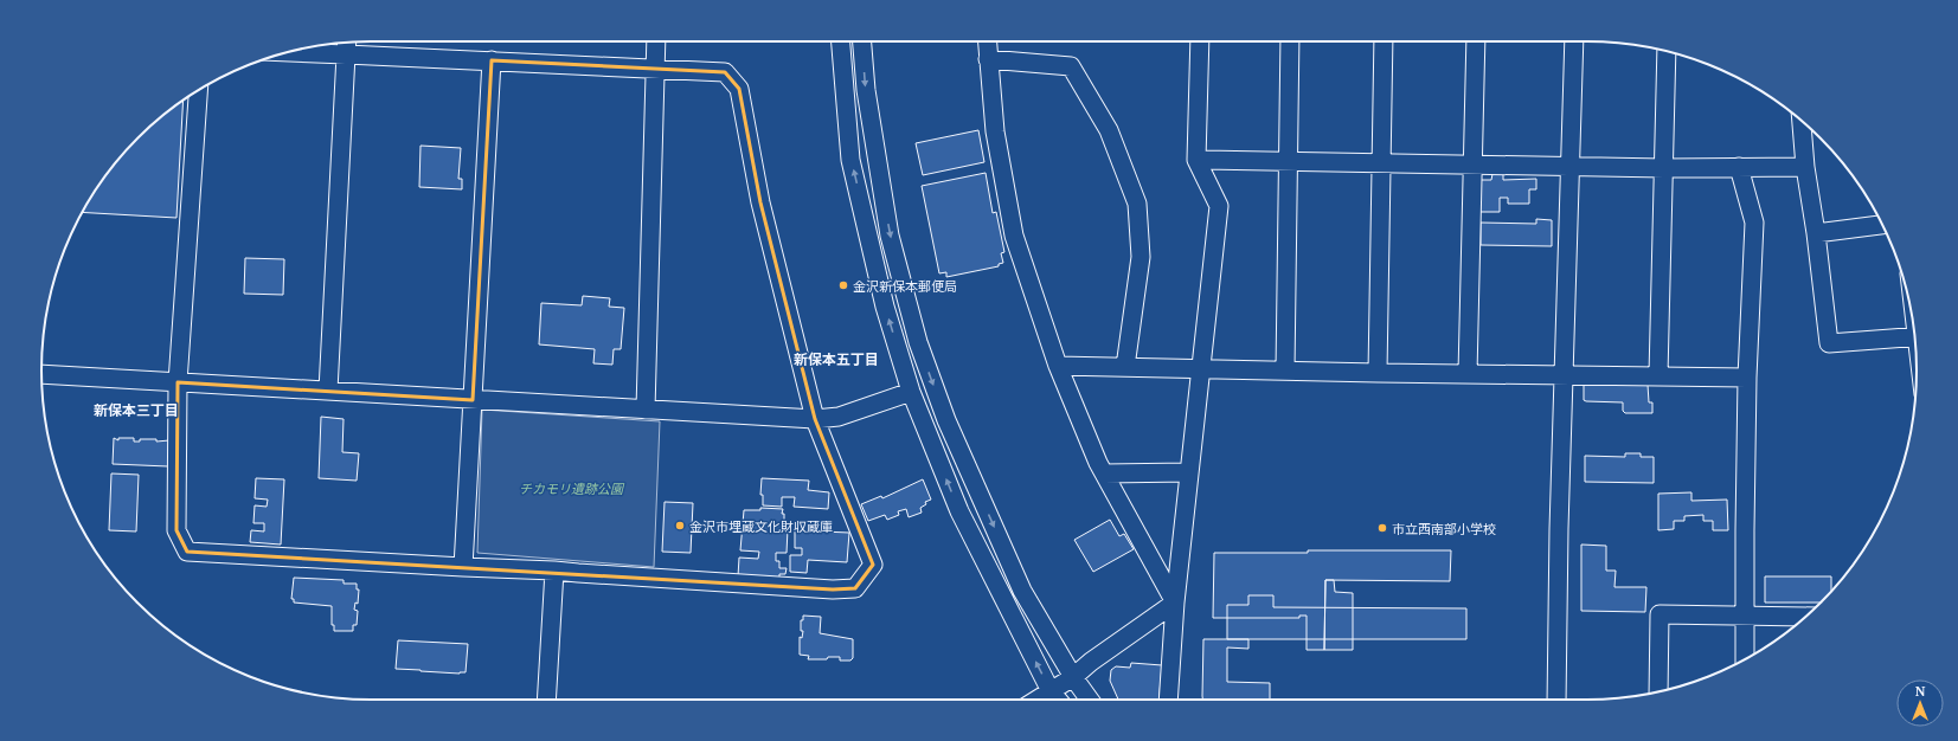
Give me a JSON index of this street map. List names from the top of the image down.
{
  "districts": ["新保本五丁目", "新保本三丁目"],
  "parks": ["チカモリ遺跡公園"],
  "places": ["金沢新保本郵便局", "金沢市埋蔵文化財収蔵庫", "市立西南部小学校"],
  "north": "top"
}
